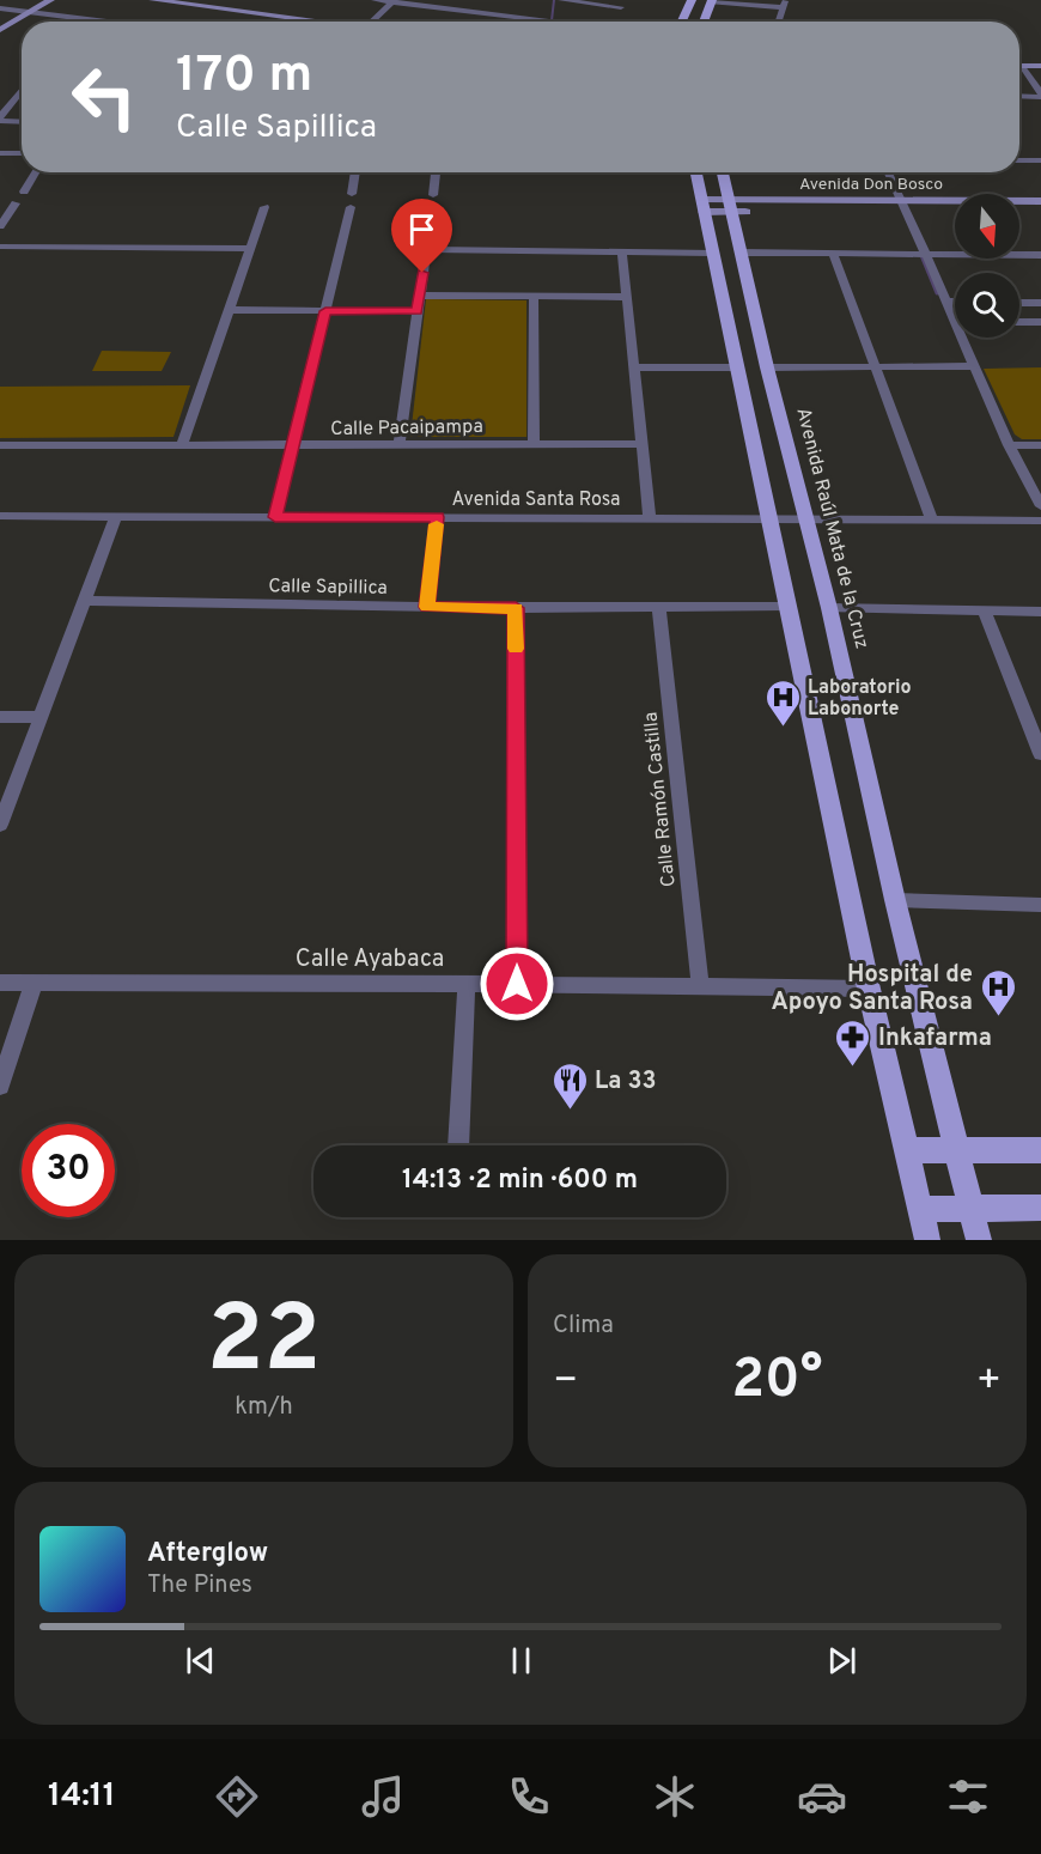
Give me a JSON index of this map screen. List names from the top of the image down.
{
  "streets": {
    "main road": ["Avenida Raúl Mata de la Cruz"],
    "street": [
      "Avenida Don Bosco",
      "Calle Pacaipampa",
      "Avenida Santa Rosa",
      "Calle Sapillica",
      "Calle Ramón Castilla",
      "Calle Ayabaca"
    ]
  },
  "crossings": [
    ["Avenida Don Bosco", "Avenida Raúl Mata de la Cruz"],
    ["Avenida Santa Rosa", "Avenida Raúl Mata de la Cruz"],
    ["Calle Sapillica", "Calle Ramón Castilla"],
    ["Calle Ramón Castilla", "Calle Ayabaca"]
  ],
  "places": {
    "hospital": ["Laboratorio Labonorte", "Hospital de Apoyo Santa Rosa"],
    "pharmacy": ["Inkafarma"],
    "restaurant": ["La 33"]
  },
  "north": "bottom",
  "page": {
    "turn": ["170 m", "Calle Sapillica"],
    "limit": "30",
    "trip": "14:13 · 2 min · 600 m",
    "tile": [
      ["22", "km/h"],
      "Clima"
    ],
    "heat": ["−", "20°", "+"],
    "song": ["Afterglow", "The Pines"],
    "tabs": "14:11"
  }
}
